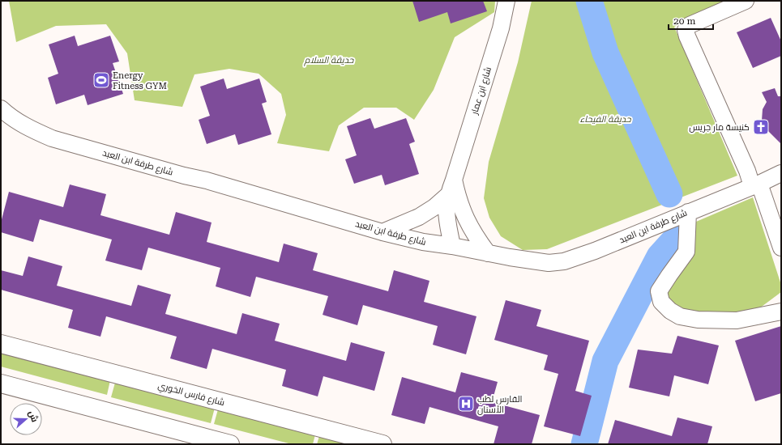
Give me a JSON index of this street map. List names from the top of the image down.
{
  "streets": {
    "main road": ["شارع فارس الخوري"],
    "street": ["شارع ابن عمار", "شارع طرفة ابن العبد"]
  },
  "crossings": [
    ["شارع ابن عمار", "شارع طرفة ابن العبد"]
  ],
  "parks": ["حديقة السلام", "حديقة الفيحاء"],
  "places": {
    "sports": ["Energy Fitness GYM"],
    "church": ["كنيسة مار جريس"],
    "hospital": ["الفارس لطب الأسنان"]
  },
  "scale_bar": "20 m",
  "north": "right"
}
